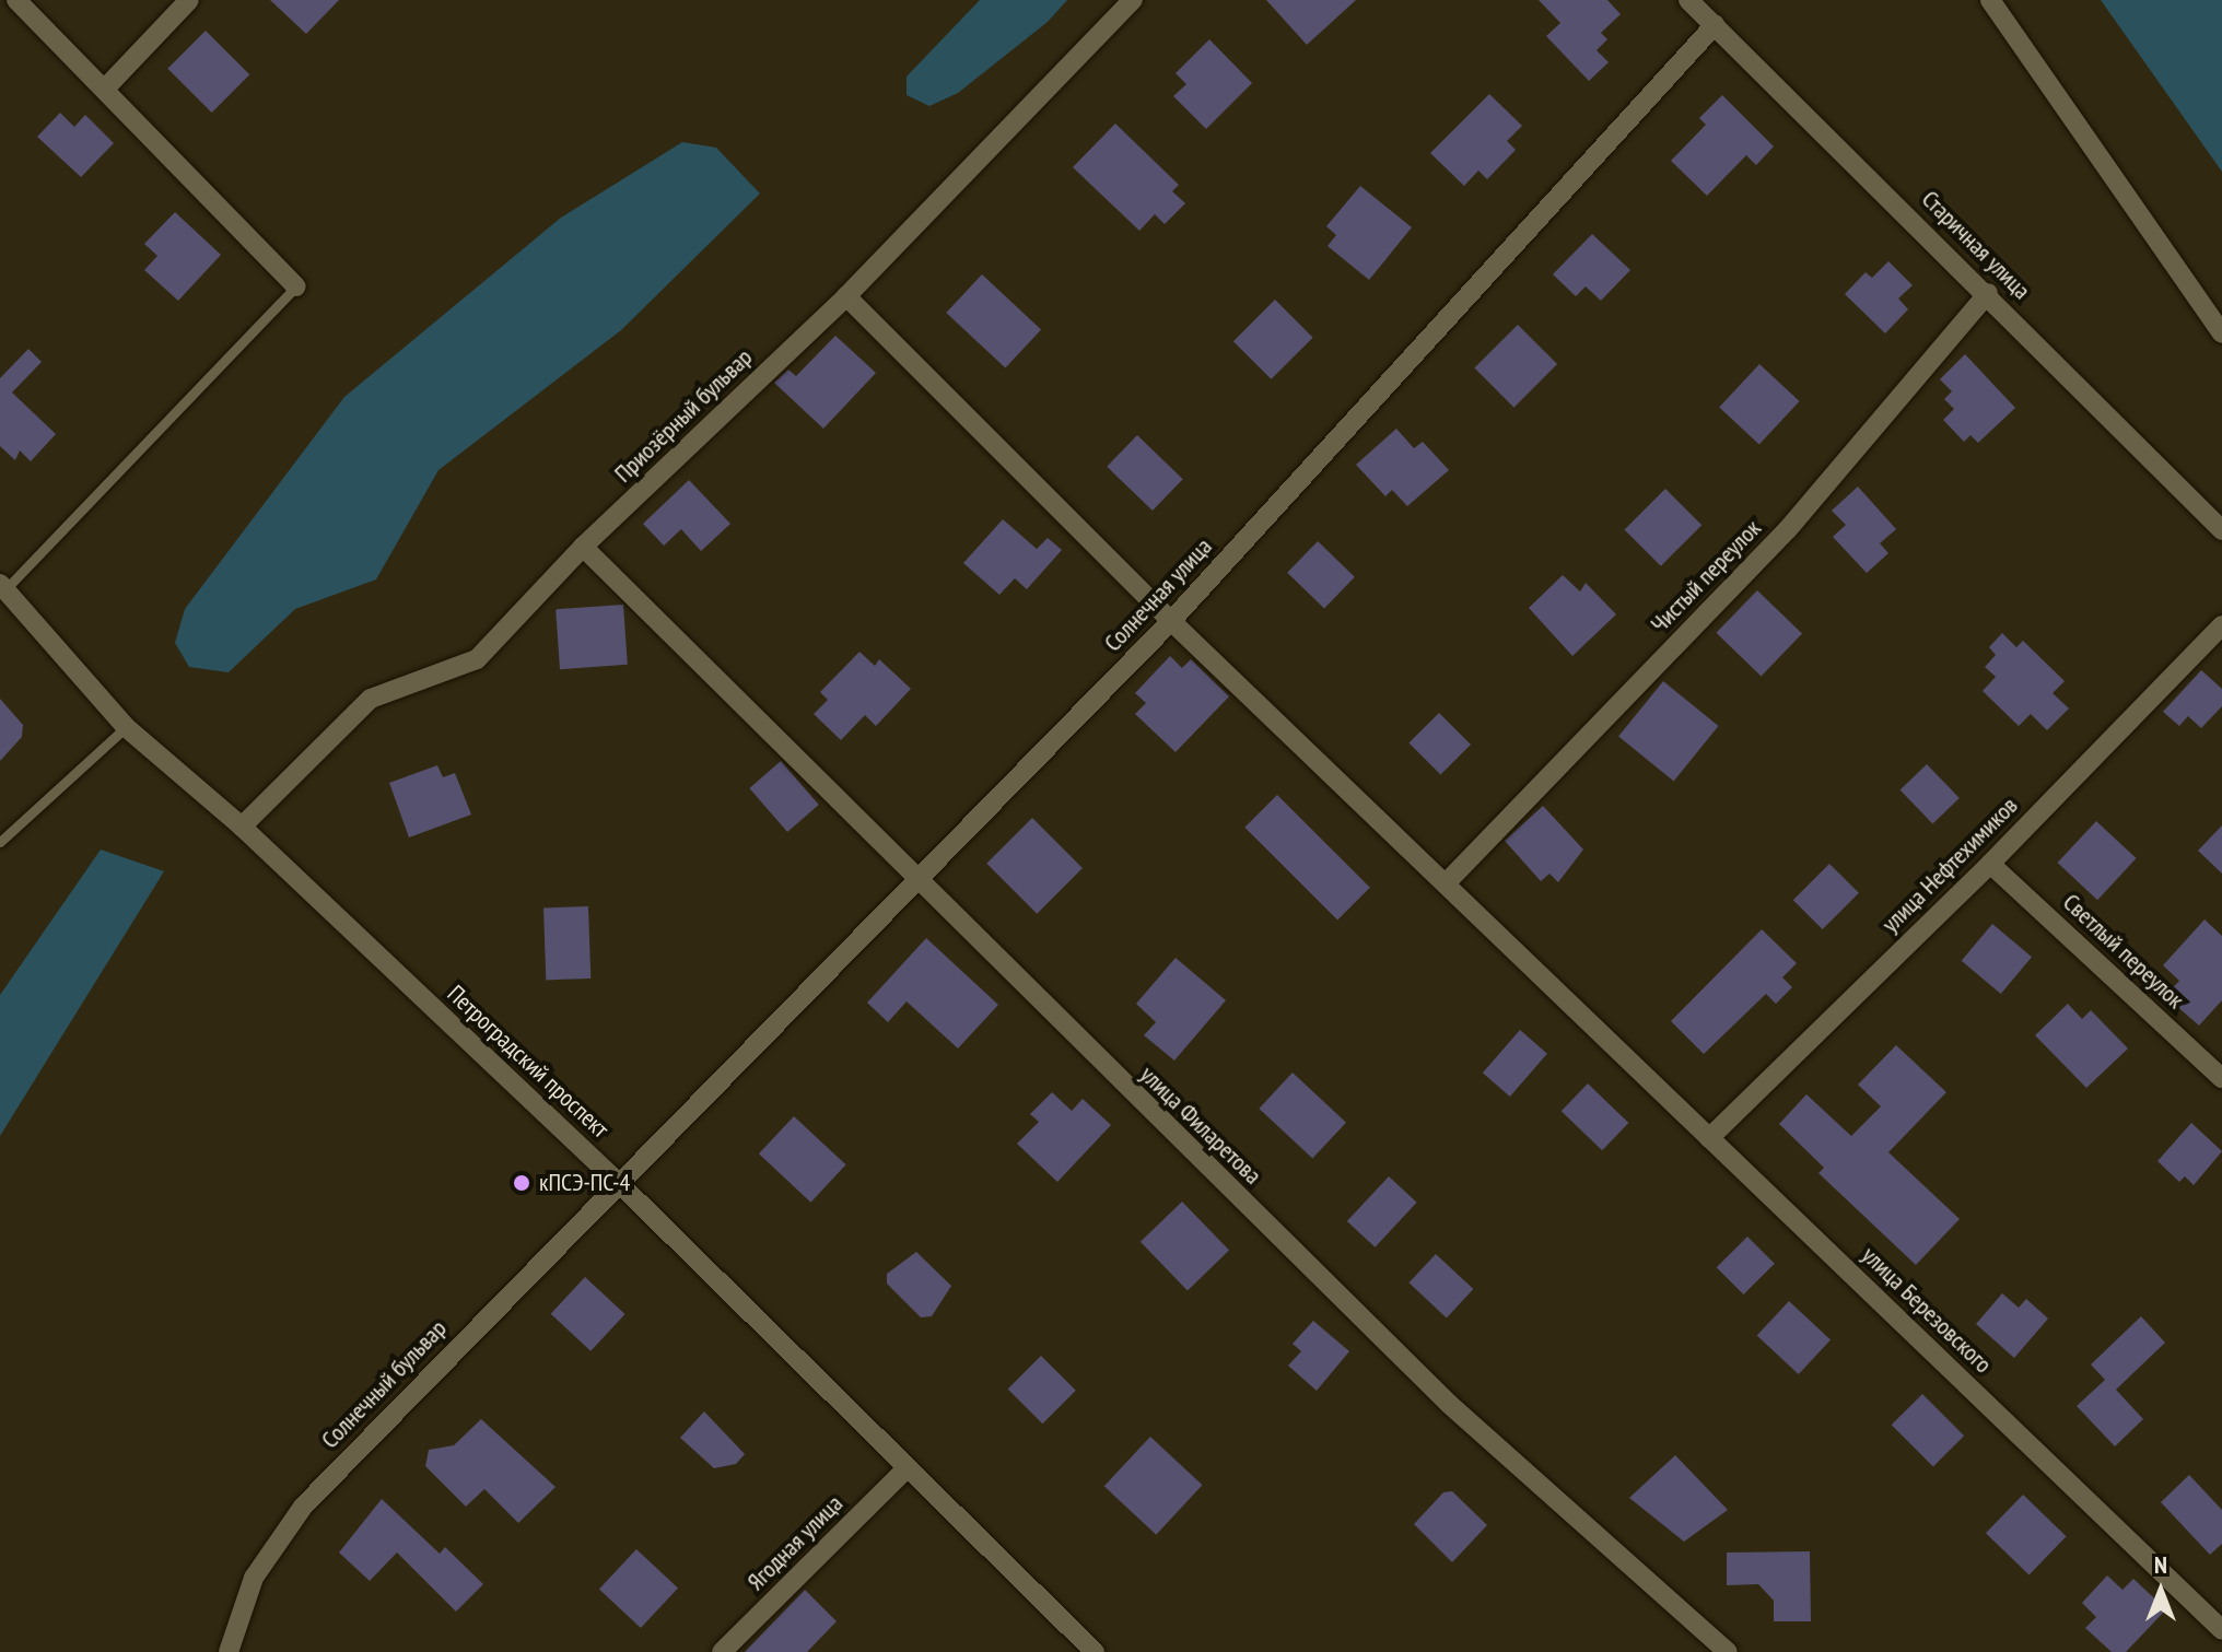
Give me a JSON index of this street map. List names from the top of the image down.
{
  "streets": {
    "street": [
      "Старичная улица",
      "Приозёрный бульвар",
      "Чистый переулок",
      "Солнечная улица",
      "улица Нефтехимиков",
      "Светлый переулок",
      "Петроградский проспект",
      "улица Филаретова",
      "улица Березовского",
      "Солнечный бульвар",
      "Ягодная улица"
    ]
  },
  "crossings": [
    ["Старичная улица", "Чистый переулок"],
    ["Старичная улица", "Солнечная улица"],
    ["Приозёрный бульвар", "Петроградский проспект"],
    ["Приозёрный бульвар", "улица Филаретова"],
    ["Приозёрный бульвар", "улица Березовского"],
    ["Чистый переулок", "улица Березовского"],
    ["Солнечная улица", "Петроградский проспект"],
    ["Солнечная улица", "улица Филаретова"],
    ["Солнечная улица", "улица Березовского"],
    ["Солнечная улица", "Солнечный бульвар"],
    ["улица Нефтехимиков", "Светлый переулок"],
    ["улица Нефтехимиков", "улица Березовского"],
    ["Петроградский проспект", "Солнечный бульвар"],
    ["Петроградский проспект", "Ягодная улица"]
  ],
  "places": ["кПСЭ-ПС-4"],
  "north": "top"
}
